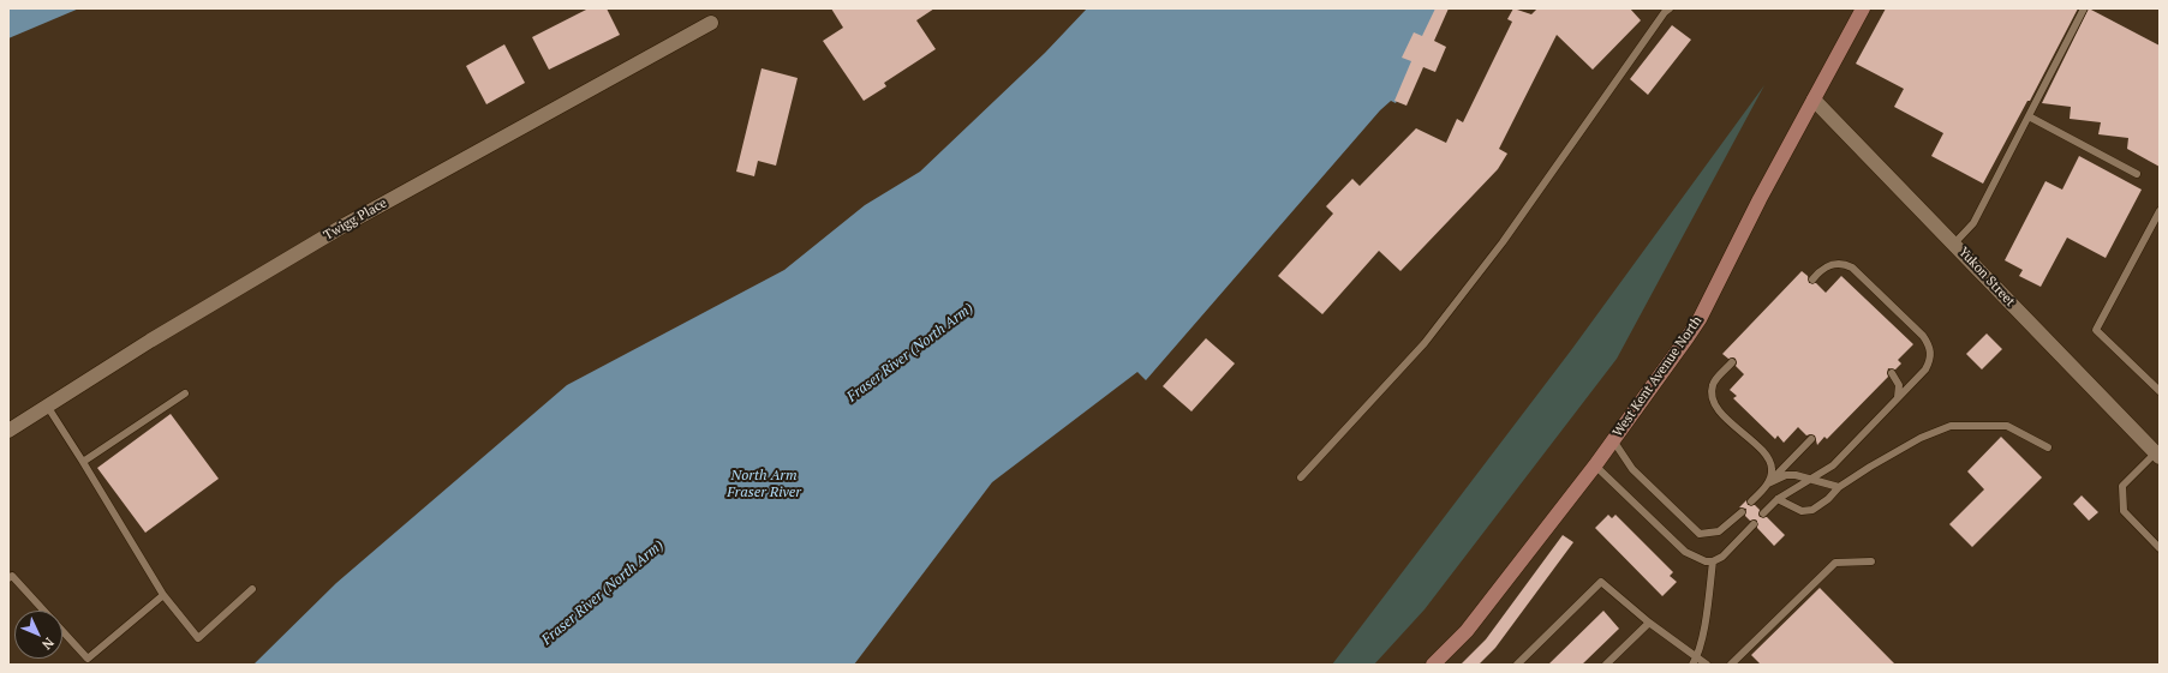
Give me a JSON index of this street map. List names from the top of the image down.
{
  "streets": {
    "street": ["Twigg Place", "Yukon Street", "West Kent Avenue North"]
  },
  "crossings": [
    ["Yukon Street", "West Kent Avenue North"]
  ],
  "water": ["Fraser River (North Arm)", "North Arm Fraser River"],
  "north": "bottom right"
}
